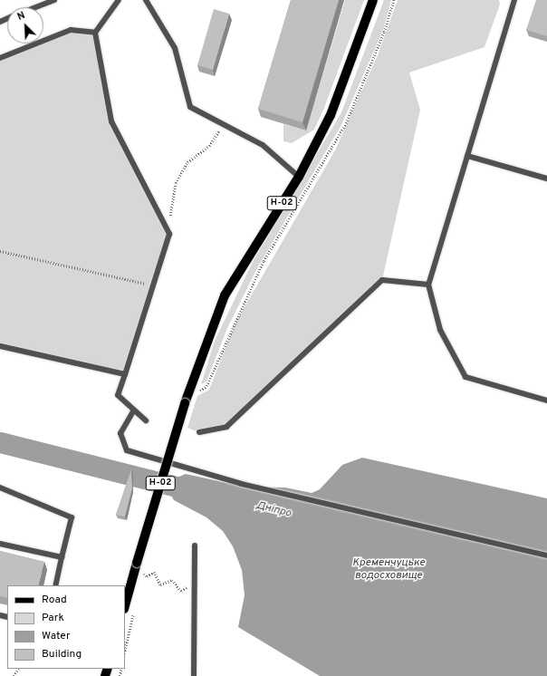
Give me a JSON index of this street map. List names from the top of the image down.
{
  "streets": {
    "main road": ["Н-02"]
  },
  "water": ["Дніпро", "Кременчуцьке водосховище"],
  "legend": [
    "Road",
    "Park",
    "Water",
    "Building"
  ],
  "north": "top left"
}
